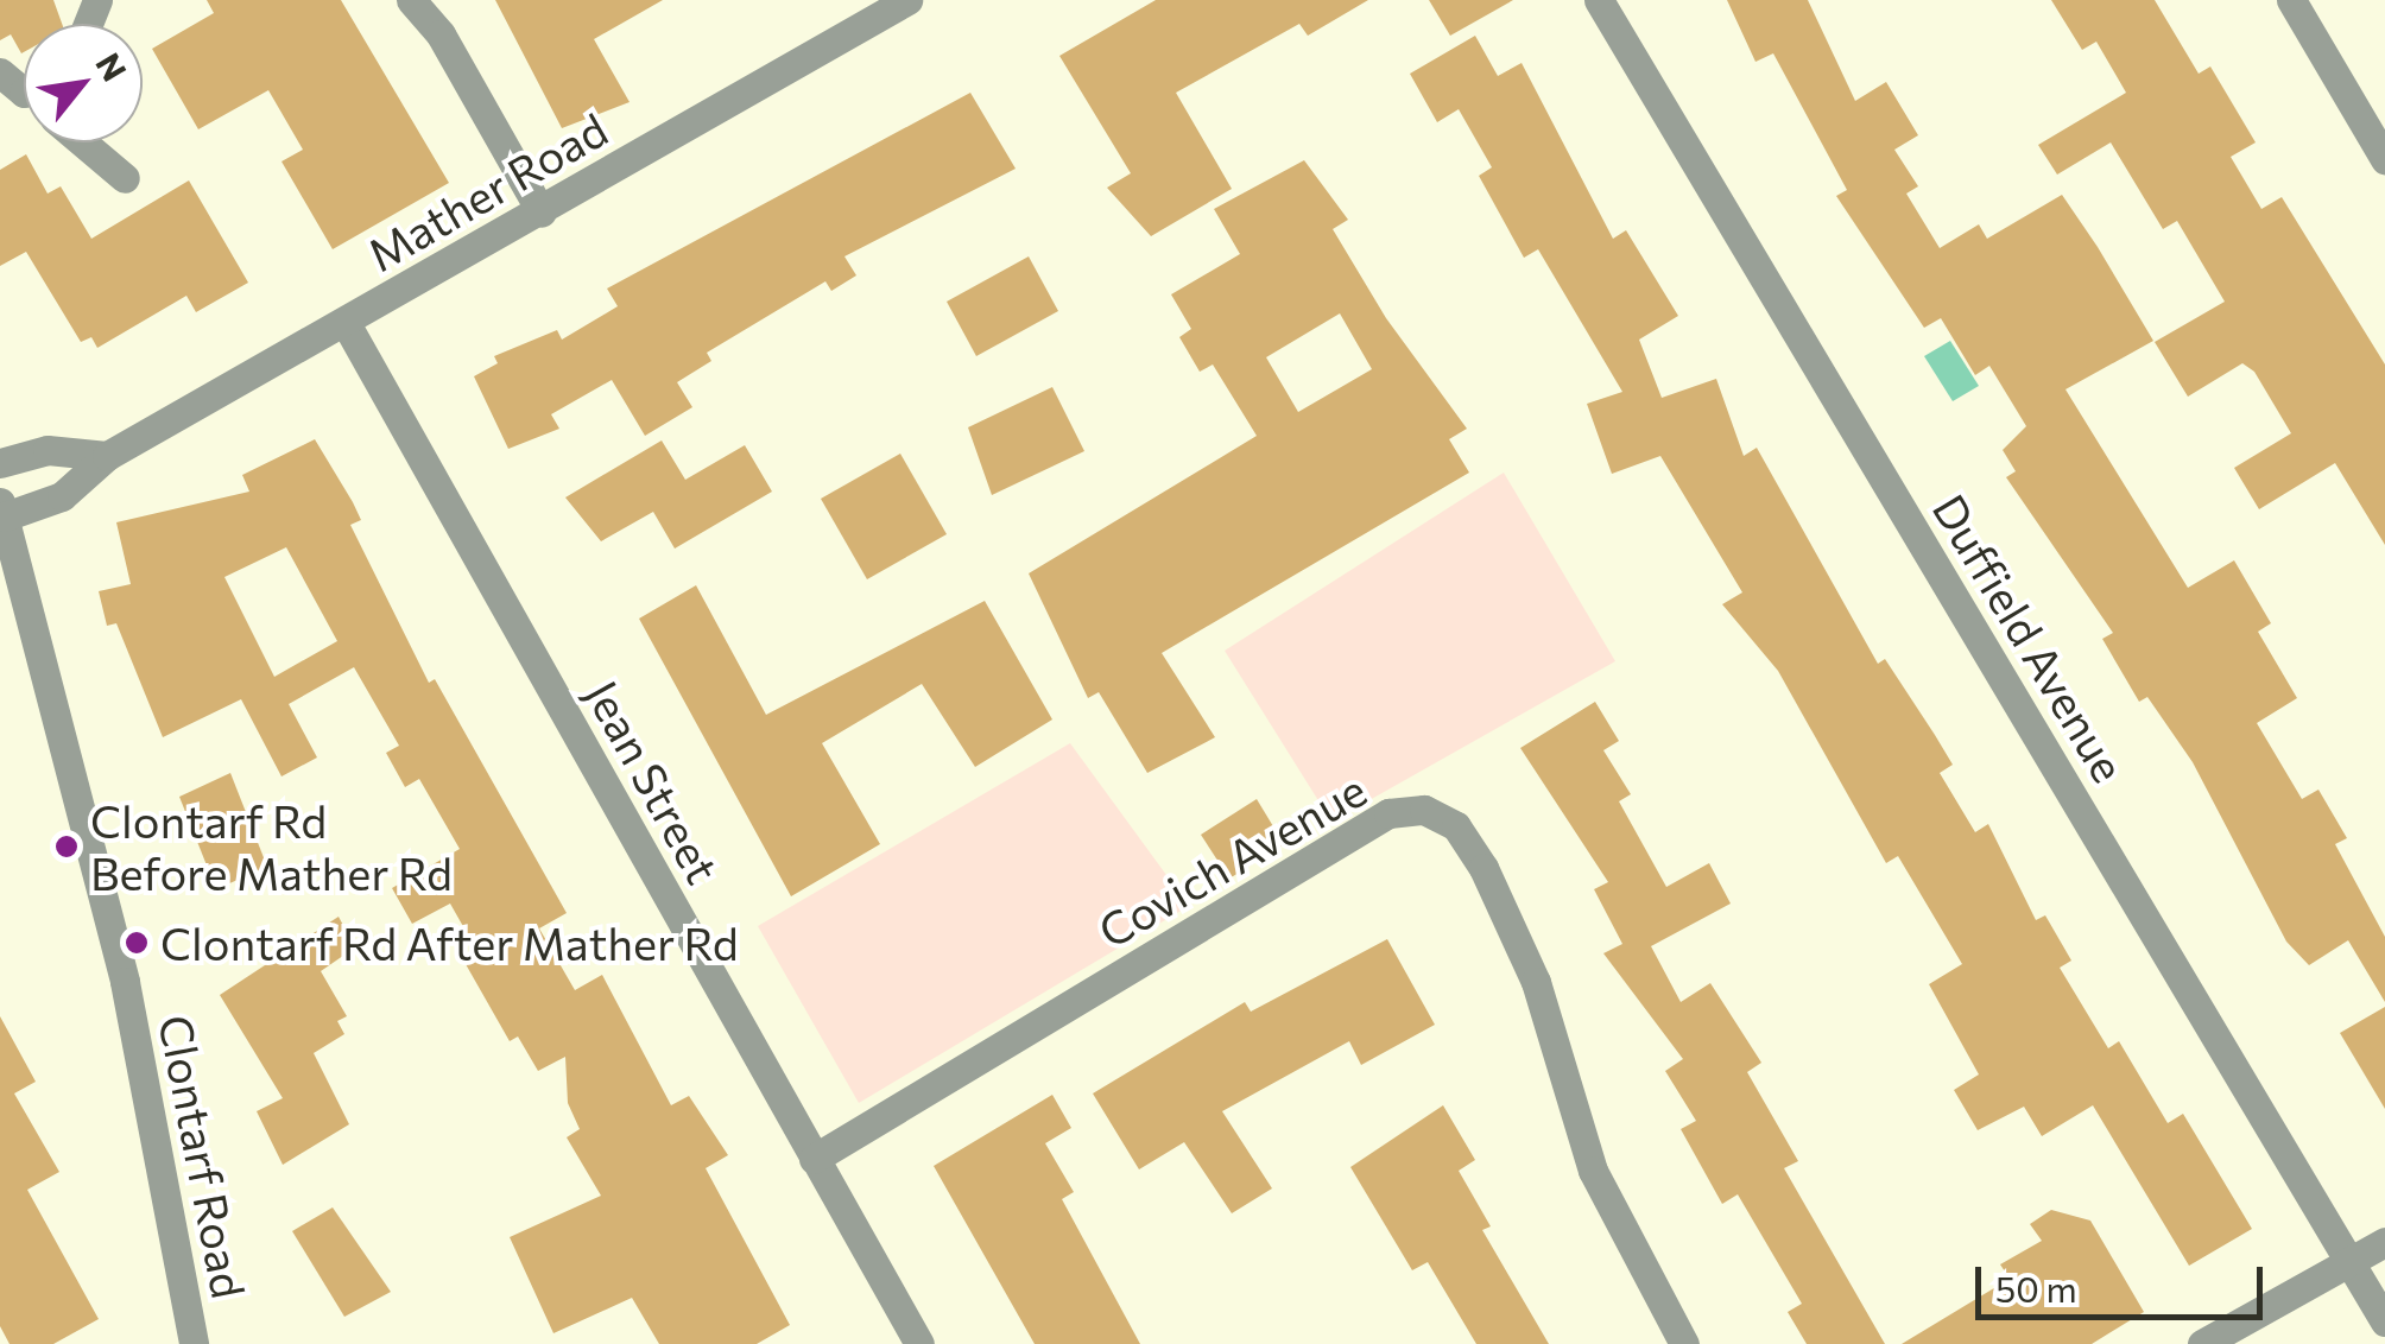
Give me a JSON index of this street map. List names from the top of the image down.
{
  "streets": {
    "street": [
      "Mather Road",
      "Duffield Avenue",
      "Jean Street",
      "Covich Avenue",
      "Clontarf Road"
    ]
  },
  "crossings": [
    ["Mather Road", "Jean Street"],
    ["Mather Road", "Clontarf Road"],
    ["Jean Street", "Covich Avenue"]
  ],
  "places": ["Clontarf Rd Before Mather Rd", "Clontarf Rd After Mather Rd"],
  "scale_bar": "50 m",
  "north": "top right"
}
